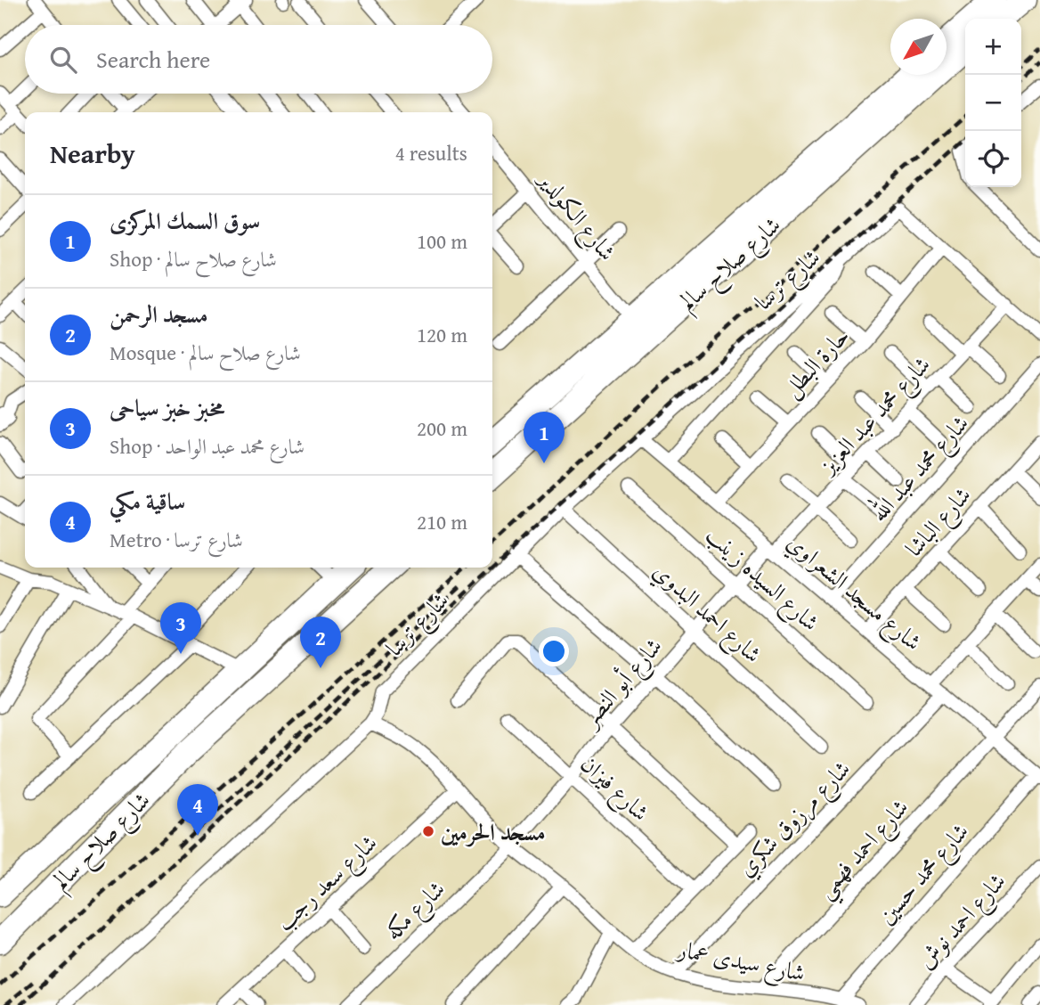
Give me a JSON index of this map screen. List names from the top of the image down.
{
  "streets": {
    "highway": ["شارع صلاح سالم"],
    "street": [
      "شارع الكولدير",
      "شارع ترسا",
      "حارة البطل",
      "شارع محمد عبد العزيز",
      "شارع محمد عبد الله",
      "شارع الباشا",
      "شارع السيده زينب",
      "شارع مسجد الشعراوي",
      "شارع احمد البدوي",
      "شارع أبو النصر",
      "شارع فيزان",
      "شارع مرزوق شكري",
      "شارع احمد فهمي",
      "شارع محمد حسين",
      "شارع سعد رجب",
      "شارع مكه",
      "شارع احمد نوش",
      "شارع سيدى عمار"
    ]
  },
  "crossings": [
    ["شارع الكولدير", "شارع صلاح سالم"],
    ["شارع ترسا", "حارة البطل"],
    ["شارع ترسا", "شارع مسجد الشعراوي"],
    ["شارع ترسا", "شارع احمد البدوي"],
    ["شارع ترسا", "شارع سيدى عمار"],
    ["حارة البطل", "شارع مسجد الشعراوي"],
    ["شارع محمد عبد العزيز", "شارع مسجد الشعراوي"],
    ["شارع محمد عبد العزيز", "شارع أبو النصر"],
    ["شارع محمد عبد الله", "شارع مسجد الشعراوي"],
    ["شارع الباشا", "شارع مسجد الشعراوي"],
    ["شارع السيده زينب", "شارع أبو النصر"],
    ["شارع مسجد الشعراوي", "شارع أبو النصر"],
    ["شارع مسجد الشعراوي", "شارع مرزوق شكري"],
    ["شارع مسجد الشعراوي", "شارع احمد فهمي"],
    ["شارع مسجد الشعراوي", "شارع محمد حسين"],
    ["شارع احمد البدوي", "شارع أبو النصر"],
    ["شارع أبو النصر", "شارع فيزان"],
    ["شارع أبو النصر", "شارع مكه"],
    ["شارع أبو النصر", "شارع سيدى عمار"],
    ["شارع مرزوق شكري", "شارع سيدى عمار"],
    ["شارع احمد فهمي", "شارع سيدى عمار"],
    ["شارع محمد حسين", "شارع سيدى عمار"],
    ["شارع سعد رجب", "شارع سيدى عمار"],
    ["شارع مكه", "شارع سيدى عمار"]
  ],
  "places": ["مسجد الحرمين"],
  "north": "bottom left",
  "page": {
    "map_buttons": ["+", "−"],
    "search": "Search here",
    "heading": ["Nearby", "4 results"],
    "list": [
      {
        "mark": "1",
        "name": "سوق السمك المركزى",
        "note": "Shop · شارع صلاح سالم",
        "value": "100 m"
      },
      {
        "mark": "2",
        "name": "مسجد الرحمن",
        "note": "Mosque · شارع صلاح سالم",
        "value": "120 m"
      },
      {
        "mark": "3",
        "name": "مخبز خبز سياحى",
        "note": "Shop · شارع محمد عبد الواحد",
        "value": "200 m"
      },
      {
        "mark": "4",
        "name": "ساقية مكي",
        "note": "Metro · شارع ترسا",
        "value": "210 m"
      }
    ],
    "pins": [
      "1",
      "3",
      "2",
      "4"
    ]
  }
}
